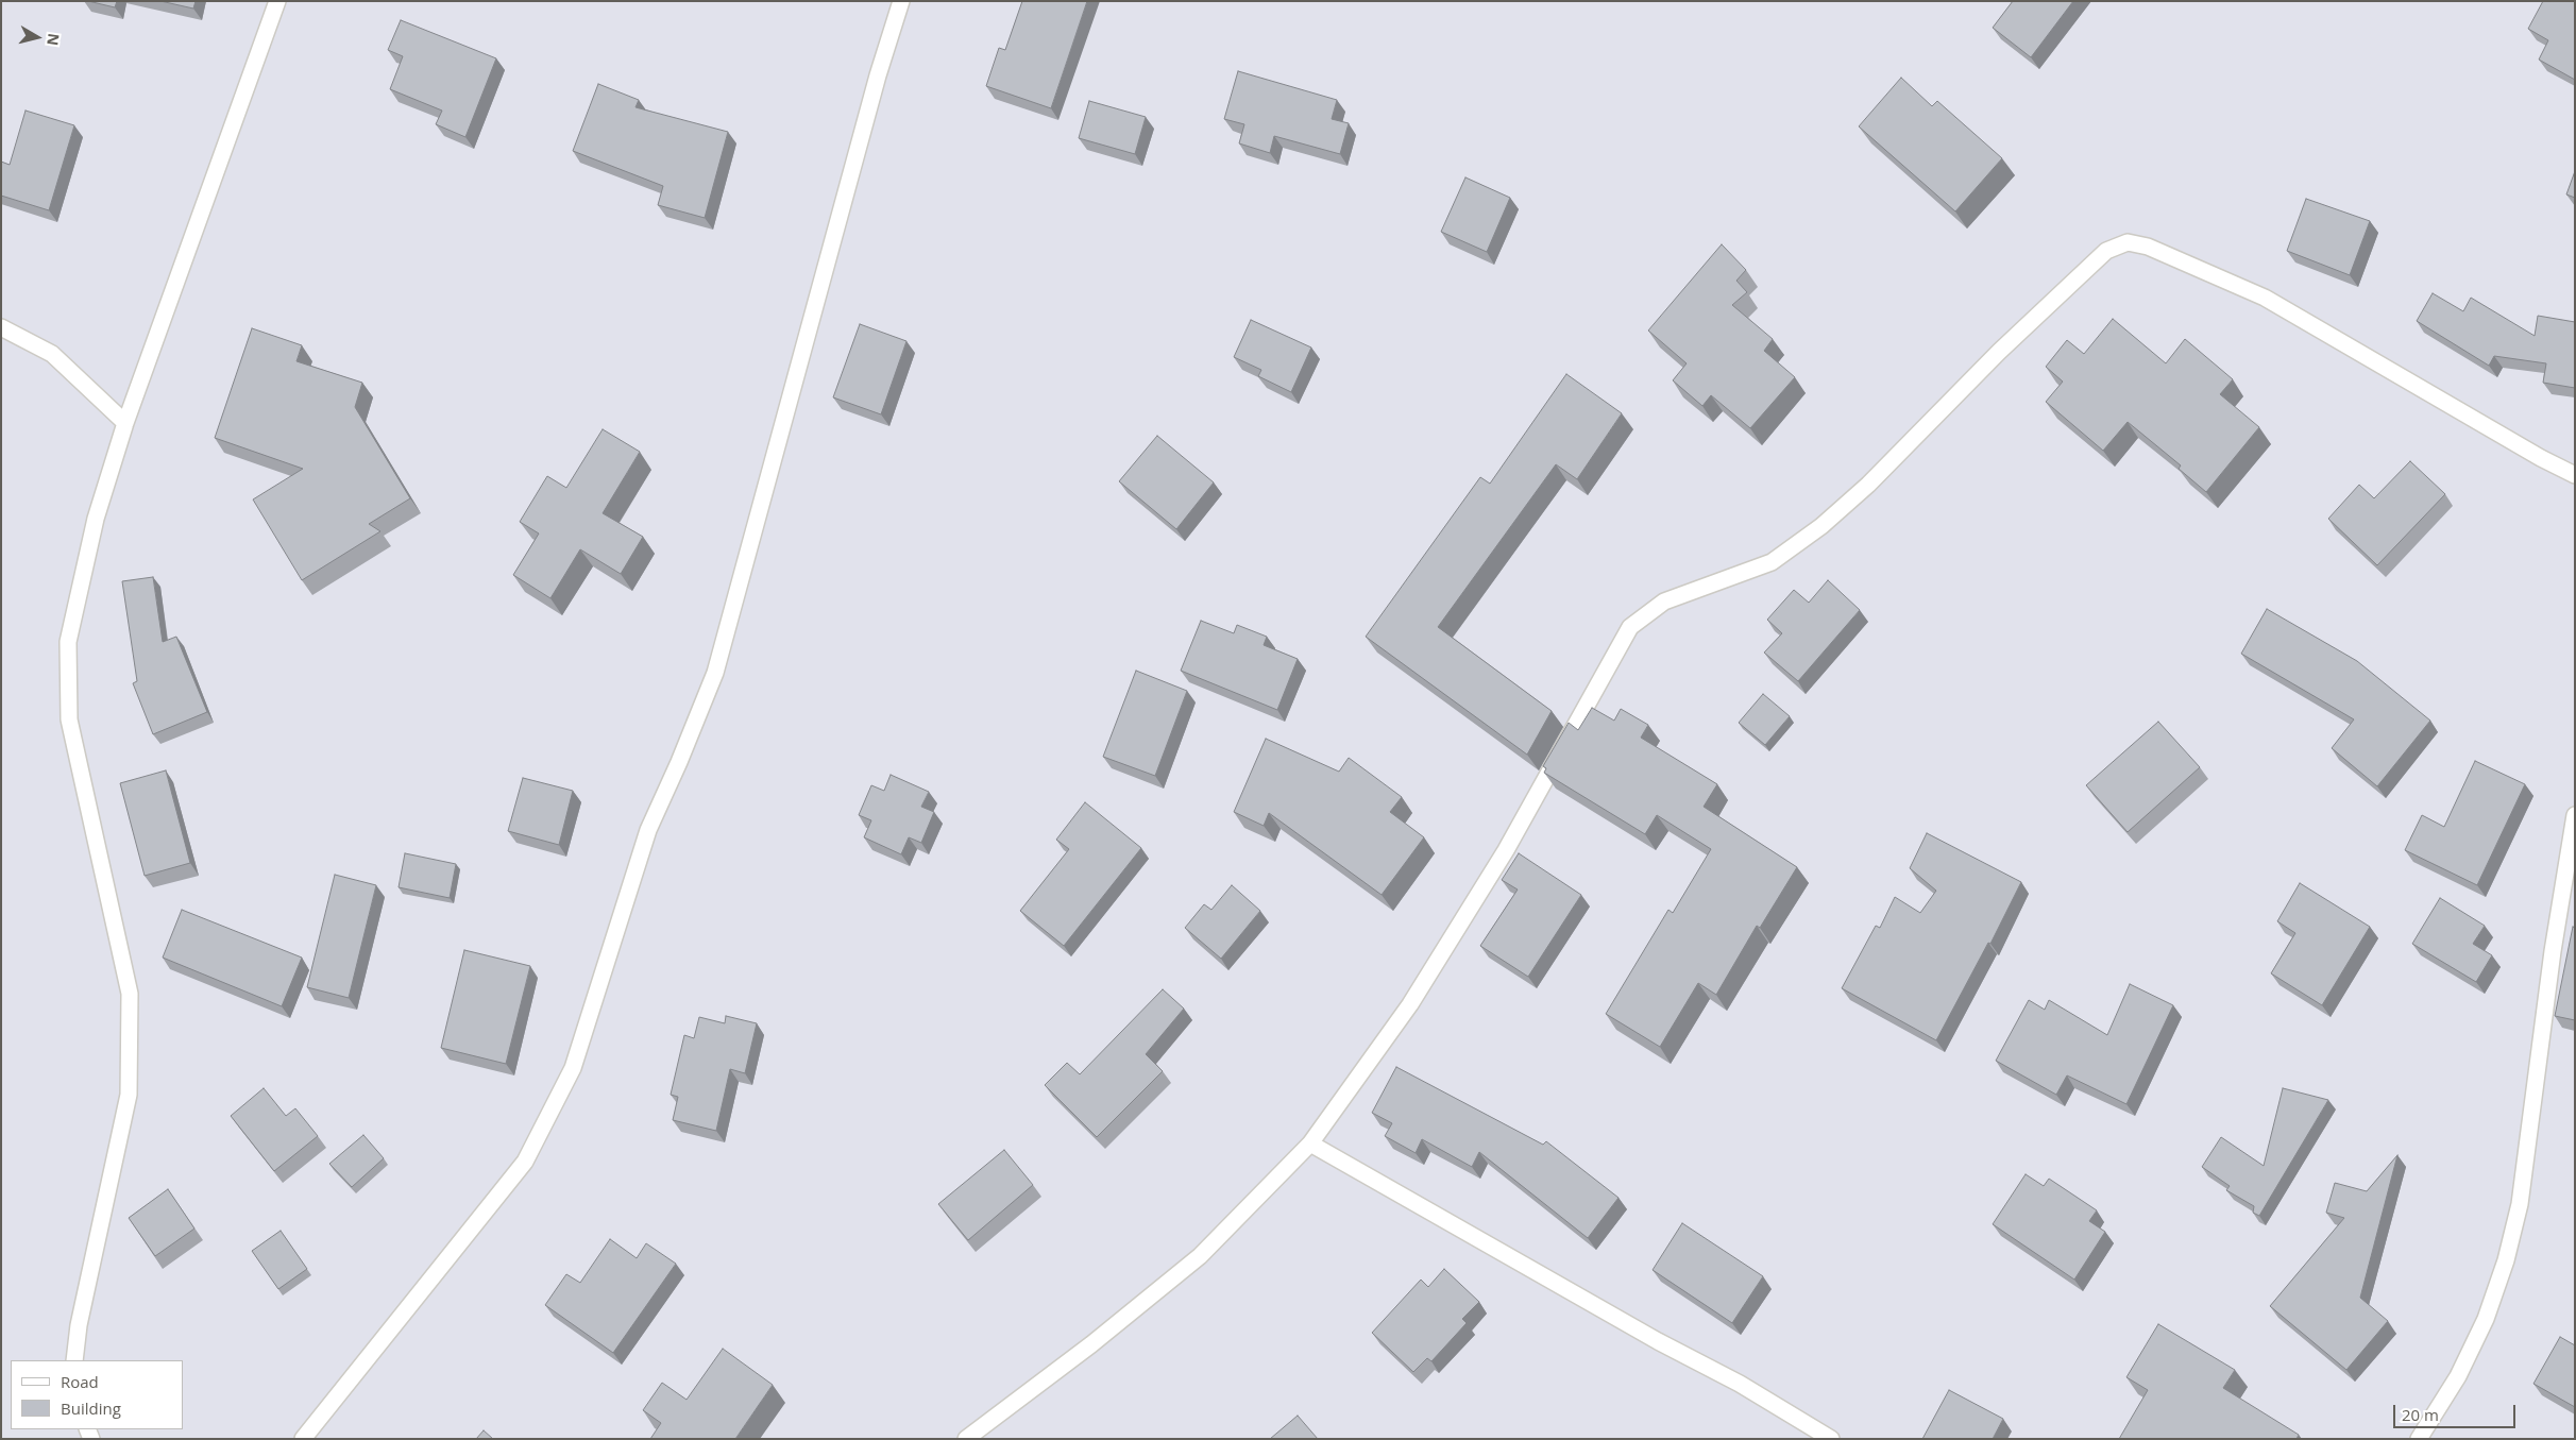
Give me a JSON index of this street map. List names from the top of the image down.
{
  "legend": ["Road", "Building"],
  "scale_bar": "20 m",
  "north": "right"
}
